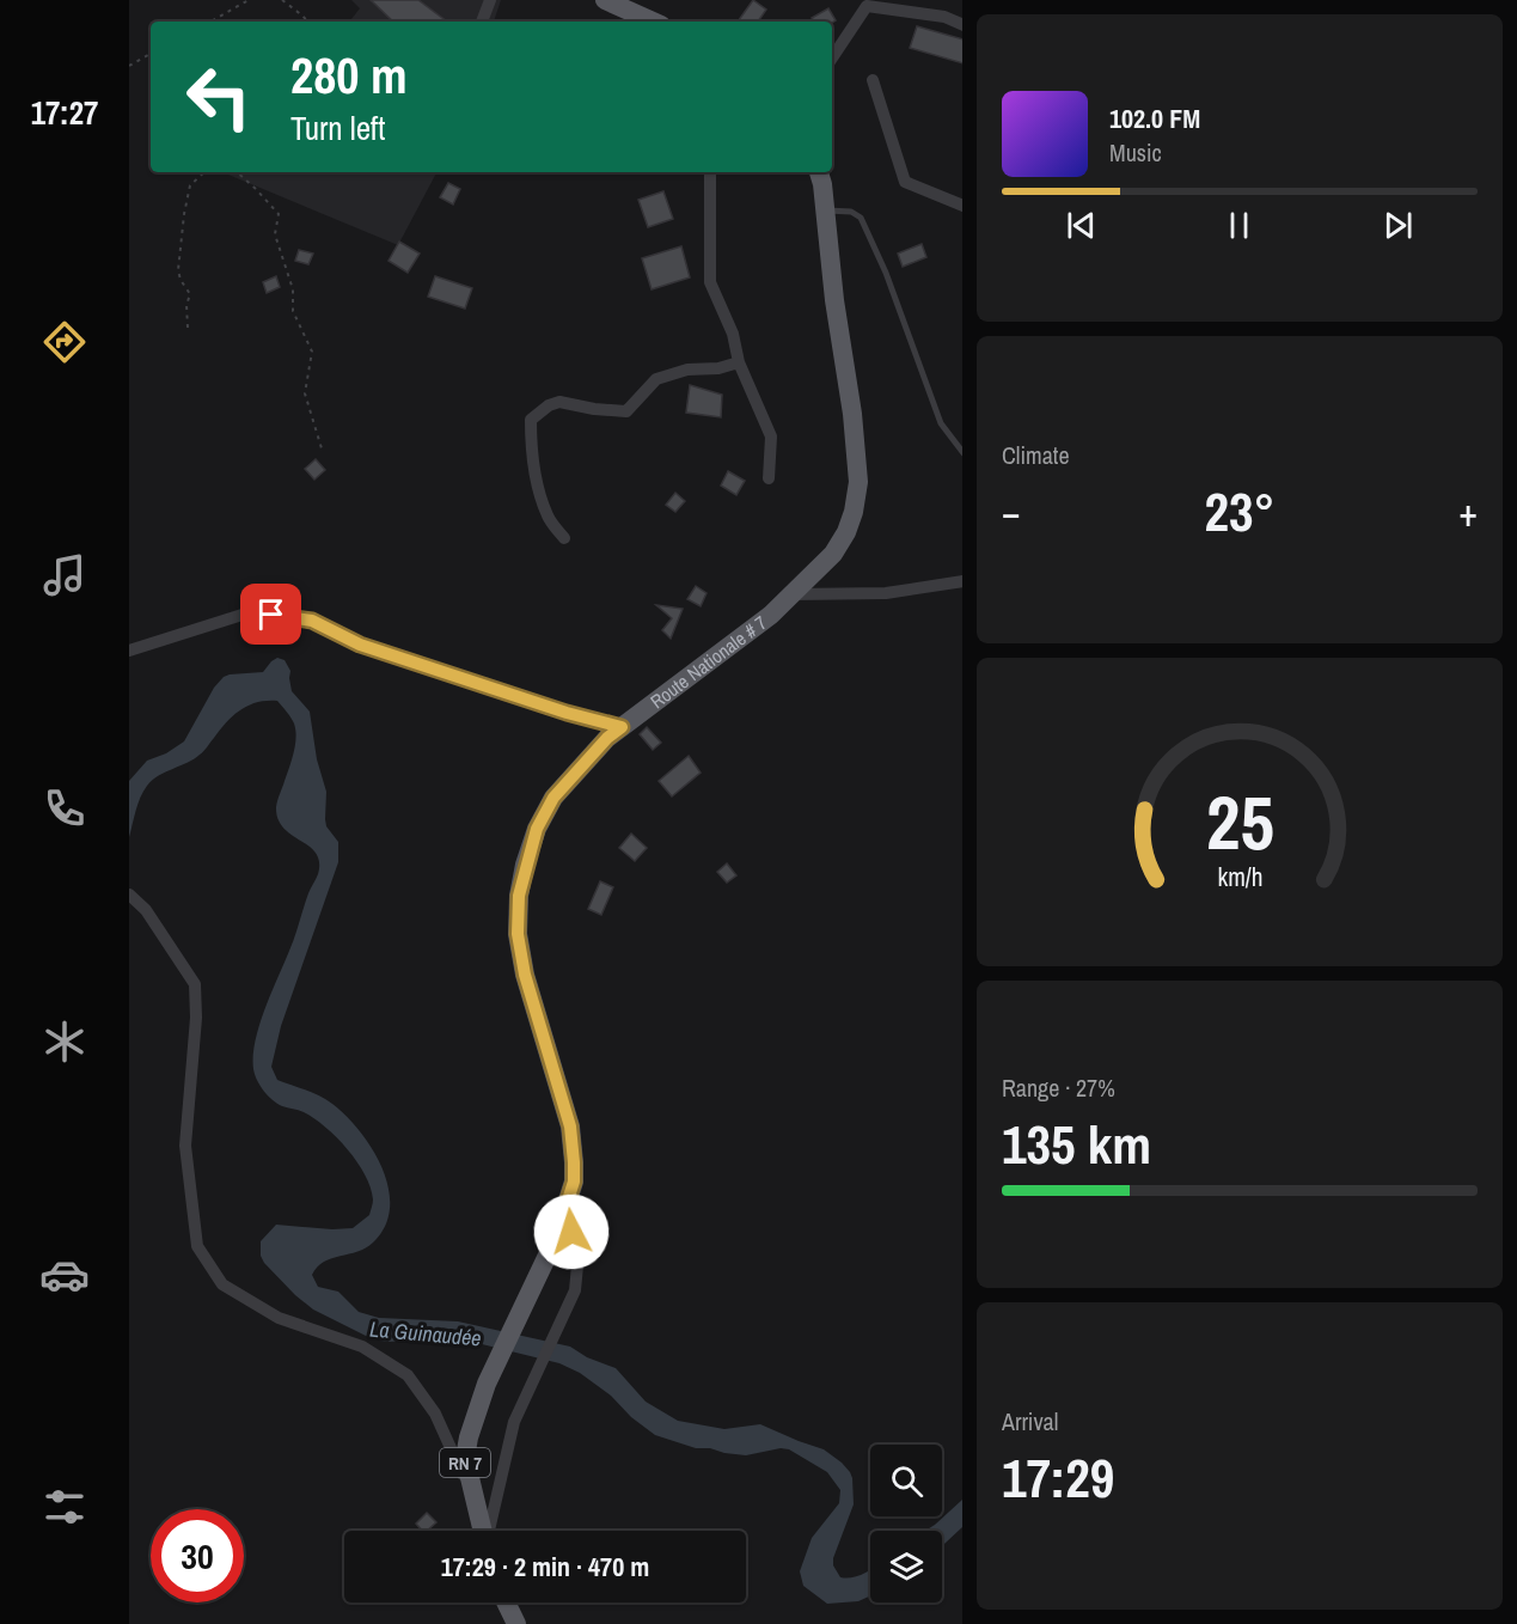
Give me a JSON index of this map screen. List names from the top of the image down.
{
  "streets": {
    "main road": ["Route Nationale # 7", "RN 7"]
  },
  "water": ["La Guinaudée"],
  "page": {
    "tabs": "17:27",
    "turn": ["280 m", "Turn left"],
    "song": ["102.0 FM", "Music"],
    "tile": [
      "Climate",
      ["Range · 27%", "135 km"],
      ["Arrival", "17:29"]
    ],
    "heat": ["−", "23°", "+"],
    "limit": "30",
    "trip": "17:29 · 2 min · 470 m",
    "gauge": ["25", "km/h"]
  }
}
